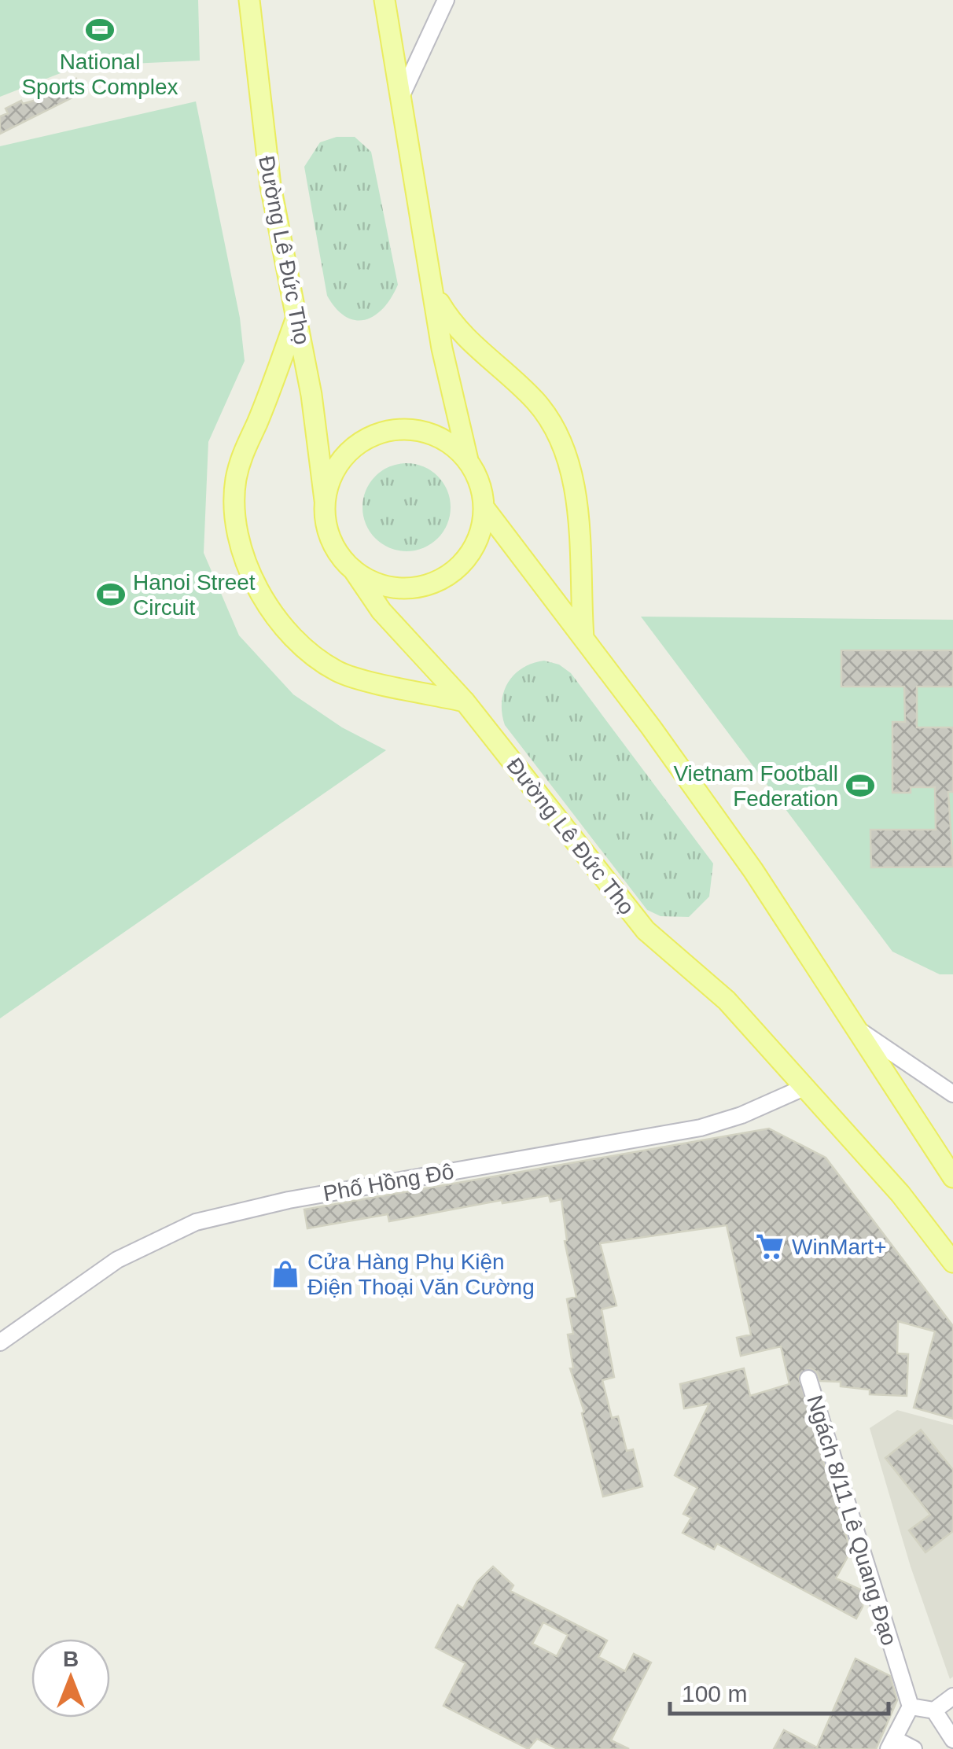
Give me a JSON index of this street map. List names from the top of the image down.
{
  "streets": {
    "main road": ["Đường Lê Đức Thọ"],
    "street": ["Phố Hồng Đô", "Ngách 8/11 Lê Quang Đạo"]
  },
  "crossings": [
    ["Đường Lê Đức Thọ", "Phố Hồng Đô"]
  ],
  "places": {
    "sports": ["National Sports Complex", "Hanoi Street Circuit", "Vietnam Football Federation"],
    "supermarket": ["WinMart+"],
    "shop": ["Cửa Hàng Phụ Kiện Điện Thoại Văn Cường"]
  },
  "scale_bar": "100 m",
  "north": "top"
}
